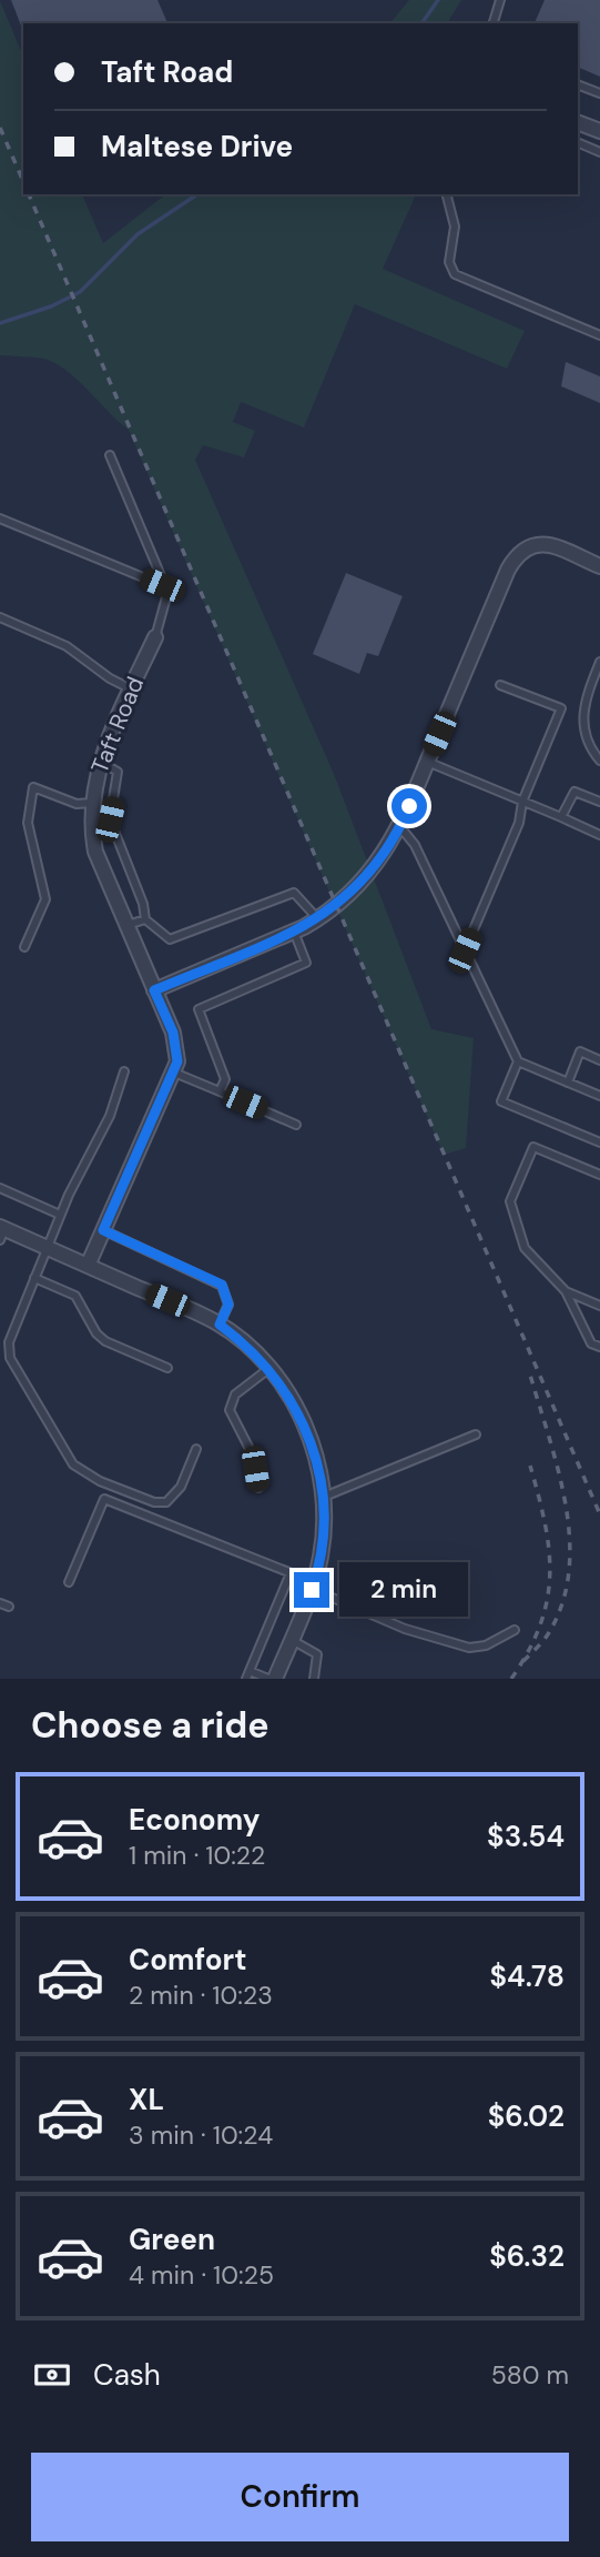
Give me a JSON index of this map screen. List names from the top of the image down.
{
  "streets": {
    "street": ["Taft Road"]
  },
  "page": {
    "banner": ["Taft Road", "Maltese Drive"],
    "bubble": "2 min",
    "heading": "Choose a ride",
    "list": [
      {
        "name": "Economy",
        "note": "1 min · 10:22",
        "value": "$3.54"
      },
      {
        "name": "Comfort",
        "note": "2 min · 10:23",
        "value": "$4.78"
      },
      {
        "name": "XL",
        "note": "3 min · 10:24",
        "value": "$6.02"
      },
      {
        "name": "Green",
        "note": "4 min · 10:25",
        "value": "$6.32"
      }
    ],
    "pay": ["Cash", "580 m"],
    "buttons": "Confirm"
  }
}
